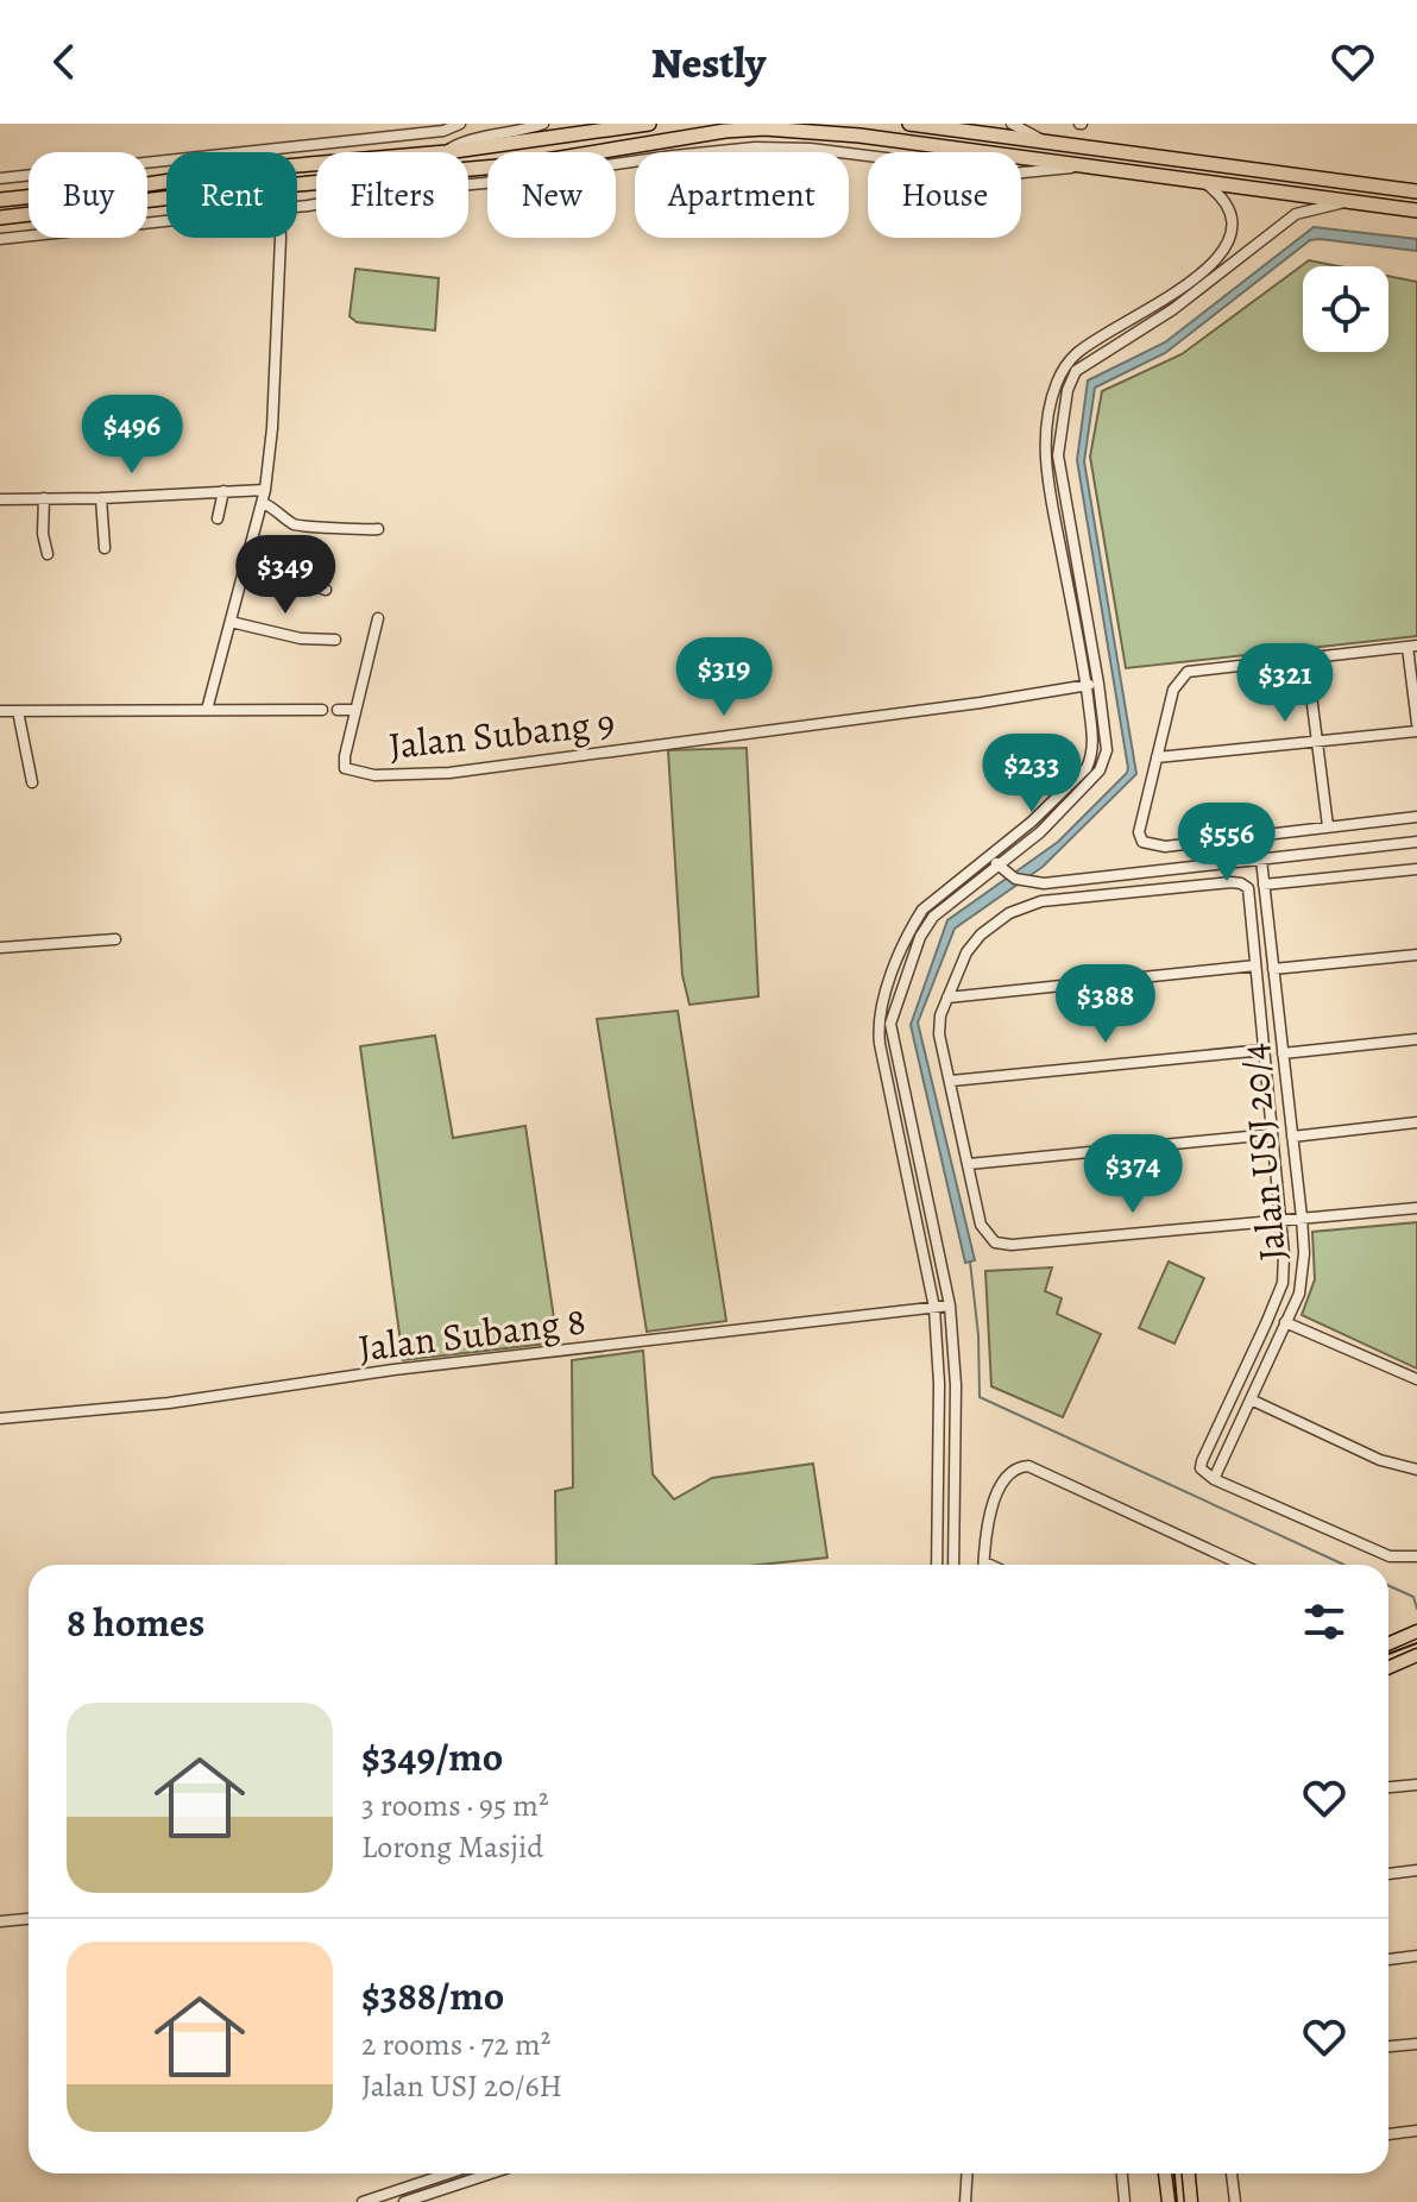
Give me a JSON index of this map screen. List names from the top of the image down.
{
  "streets": {
    "street": ["Jalan Subang 9", "Jalan USJ 20/4", "Jalan Subang 8"]
  },
  "page": {
    "header": "Nestly",
    "chip": [
      "Buy",
      "Rent",
      "Filters",
      "New",
      "Apartment",
      "House"
    ],
    "price": [
      "$496",
      "$349",
      "$319",
      "$321",
      "$233",
      "$556",
      "$388",
      "$374"
    ],
    "heading": "8 homes",
    "list": [
      {
        "name": "$349/mo",
        "note": "3 rooms · 95 m² · Lorong Masjid"
      },
      {
        "name": "$388/mo",
        "note": "2 rooms · 72 m² · Jalan USJ 20/6H"
      }
    ]
  }
}
